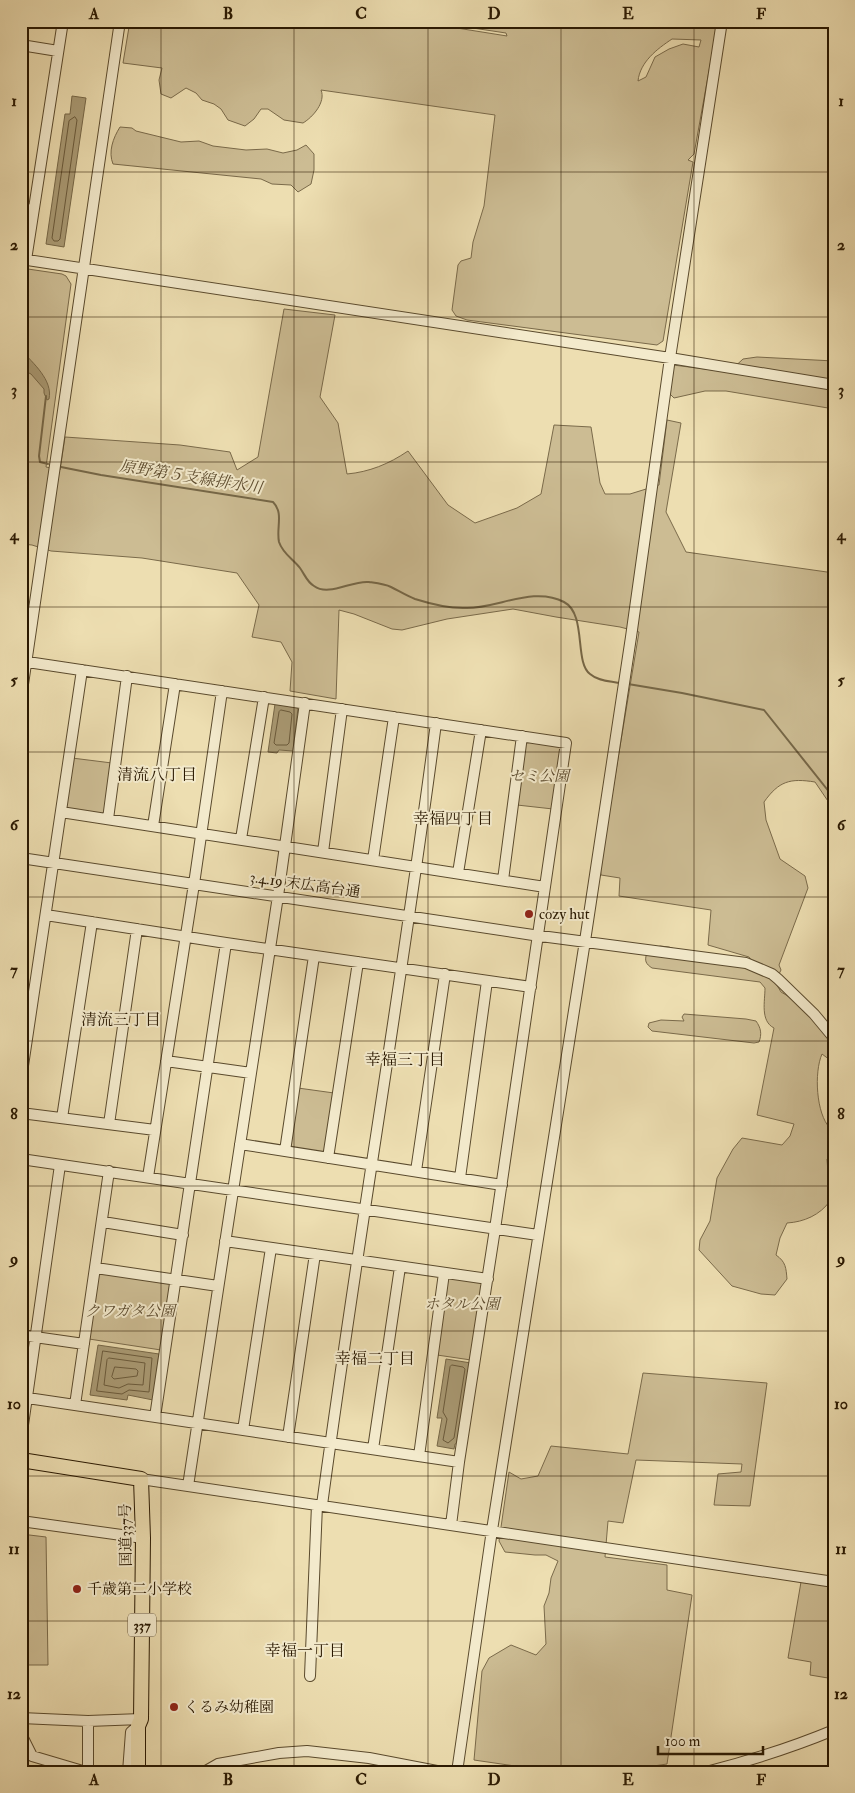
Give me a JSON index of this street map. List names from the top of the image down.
{
  "streets": {
    "highway": ["国道337号", "337"],
    "street": ["3.4.19 末広高台通"]
  },
  "districts": [
    "清流八丁目",
    "幸福四丁目",
    "清流三丁目",
    "幸福三丁目",
    "幸福二丁目",
    "幸福一丁目"
  ],
  "water": ["原野第５支線排水川"],
  "parks": ["セミ公園", "ホタル公園", "クワガタ公園"],
  "places": ["cozy hut", "千歳第二小学校", "くるみ幼稚園"],
  "scale_bar": "100 m",
  "grid": {
    "columns": [
      "A",
      "B",
      "C",
      "D",
      "E",
      "F"
    ],
    "rows": [
      "1",
      "2",
      "3",
      "4",
      "5",
      "6",
      "7",
      "8",
      "9",
      "10",
      "11",
      "12"
    ]
  }
}
